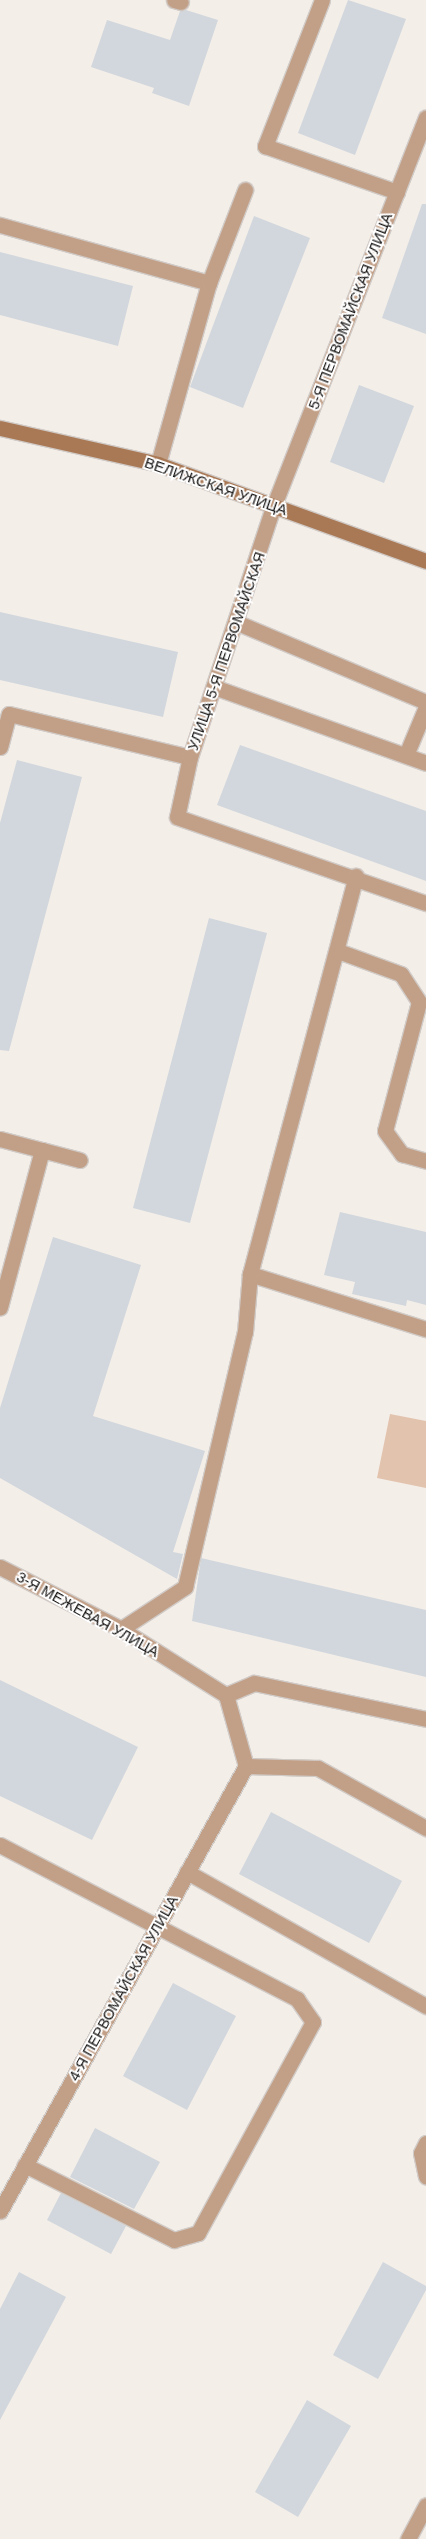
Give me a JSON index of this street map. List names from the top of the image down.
{
  "streets": {
    "street": [
      "5-Я ПЕРВОМАЙСКАЯ УЛИЦА",
      "ВЕЛИЖСКАЯ УЛИЦА",
      "УЛИЦА 5-Я ПЕРВОМАЙСКАЯ",
      "3-Я МЕЖЕВАЯ УЛИЦА",
      "4-Я ПЕРВОМАЙСКАЯ УЛИЦА"
    ]
  },
  "crossings": [
    ["5-Я ПЕРВОМАЙСКАЯ УЛИЦА", "ВЕЛИЖСКАЯ УЛИЦА"],
    ["5-Я ПЕРВОМАЙСКАЯ УЛИЦА", "УЛИЦА 5-Я ПЕРВОМАЙСКАЯ"],
    ["ВЕЛИЖСКАЯ УЛИЦА", "УЛИЦА 5-Я ПЕРВОМАЙСКАЯ"]
  ]
}
